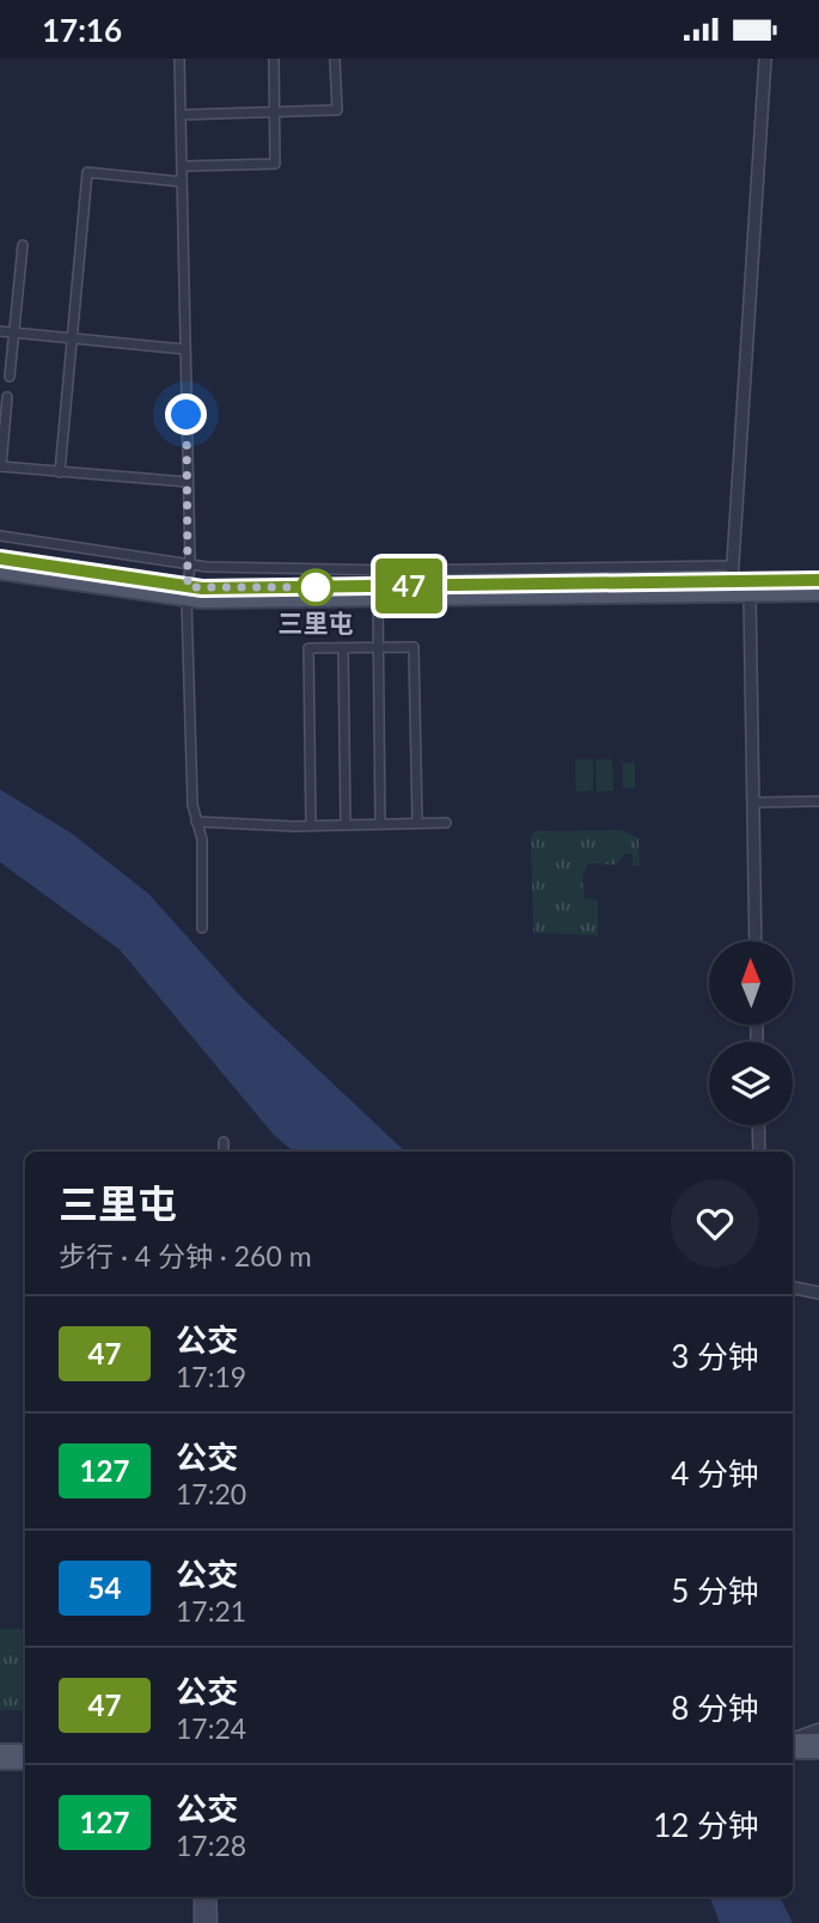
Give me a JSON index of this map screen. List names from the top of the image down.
{
  "places": ["三里屯"],
  "lines": ["bus line 47"],
  "north": "top",
  "page": {
    "status": "17:16",
    "on_map": "47",
    "heading": ["三里屯", "步行 · 4 分钟 · 260 m"],
    "list": [
      {
        "mark": "47",
        "name": "公交",
        "note": "17:19",
        "value": "3 分钟"
      },
      {
        "mark": "127",
        "name": "公交",
        "note": "17:20",
        "value": "4 分钟"
      },
      {
        "mark": "54",
        "name": "公交",
        "note": "17:21",
        "value": "5 分钟"
      },
      {
        "mark": "47",
        "name": "公交",
        "note": "17:24",
        "value": "8 分钟"
      },
      {
        "mark": "127",
        "name": "公交",
        "note": "17:28",
        "value": "12 分钟"
      }
    ]
  }
}
